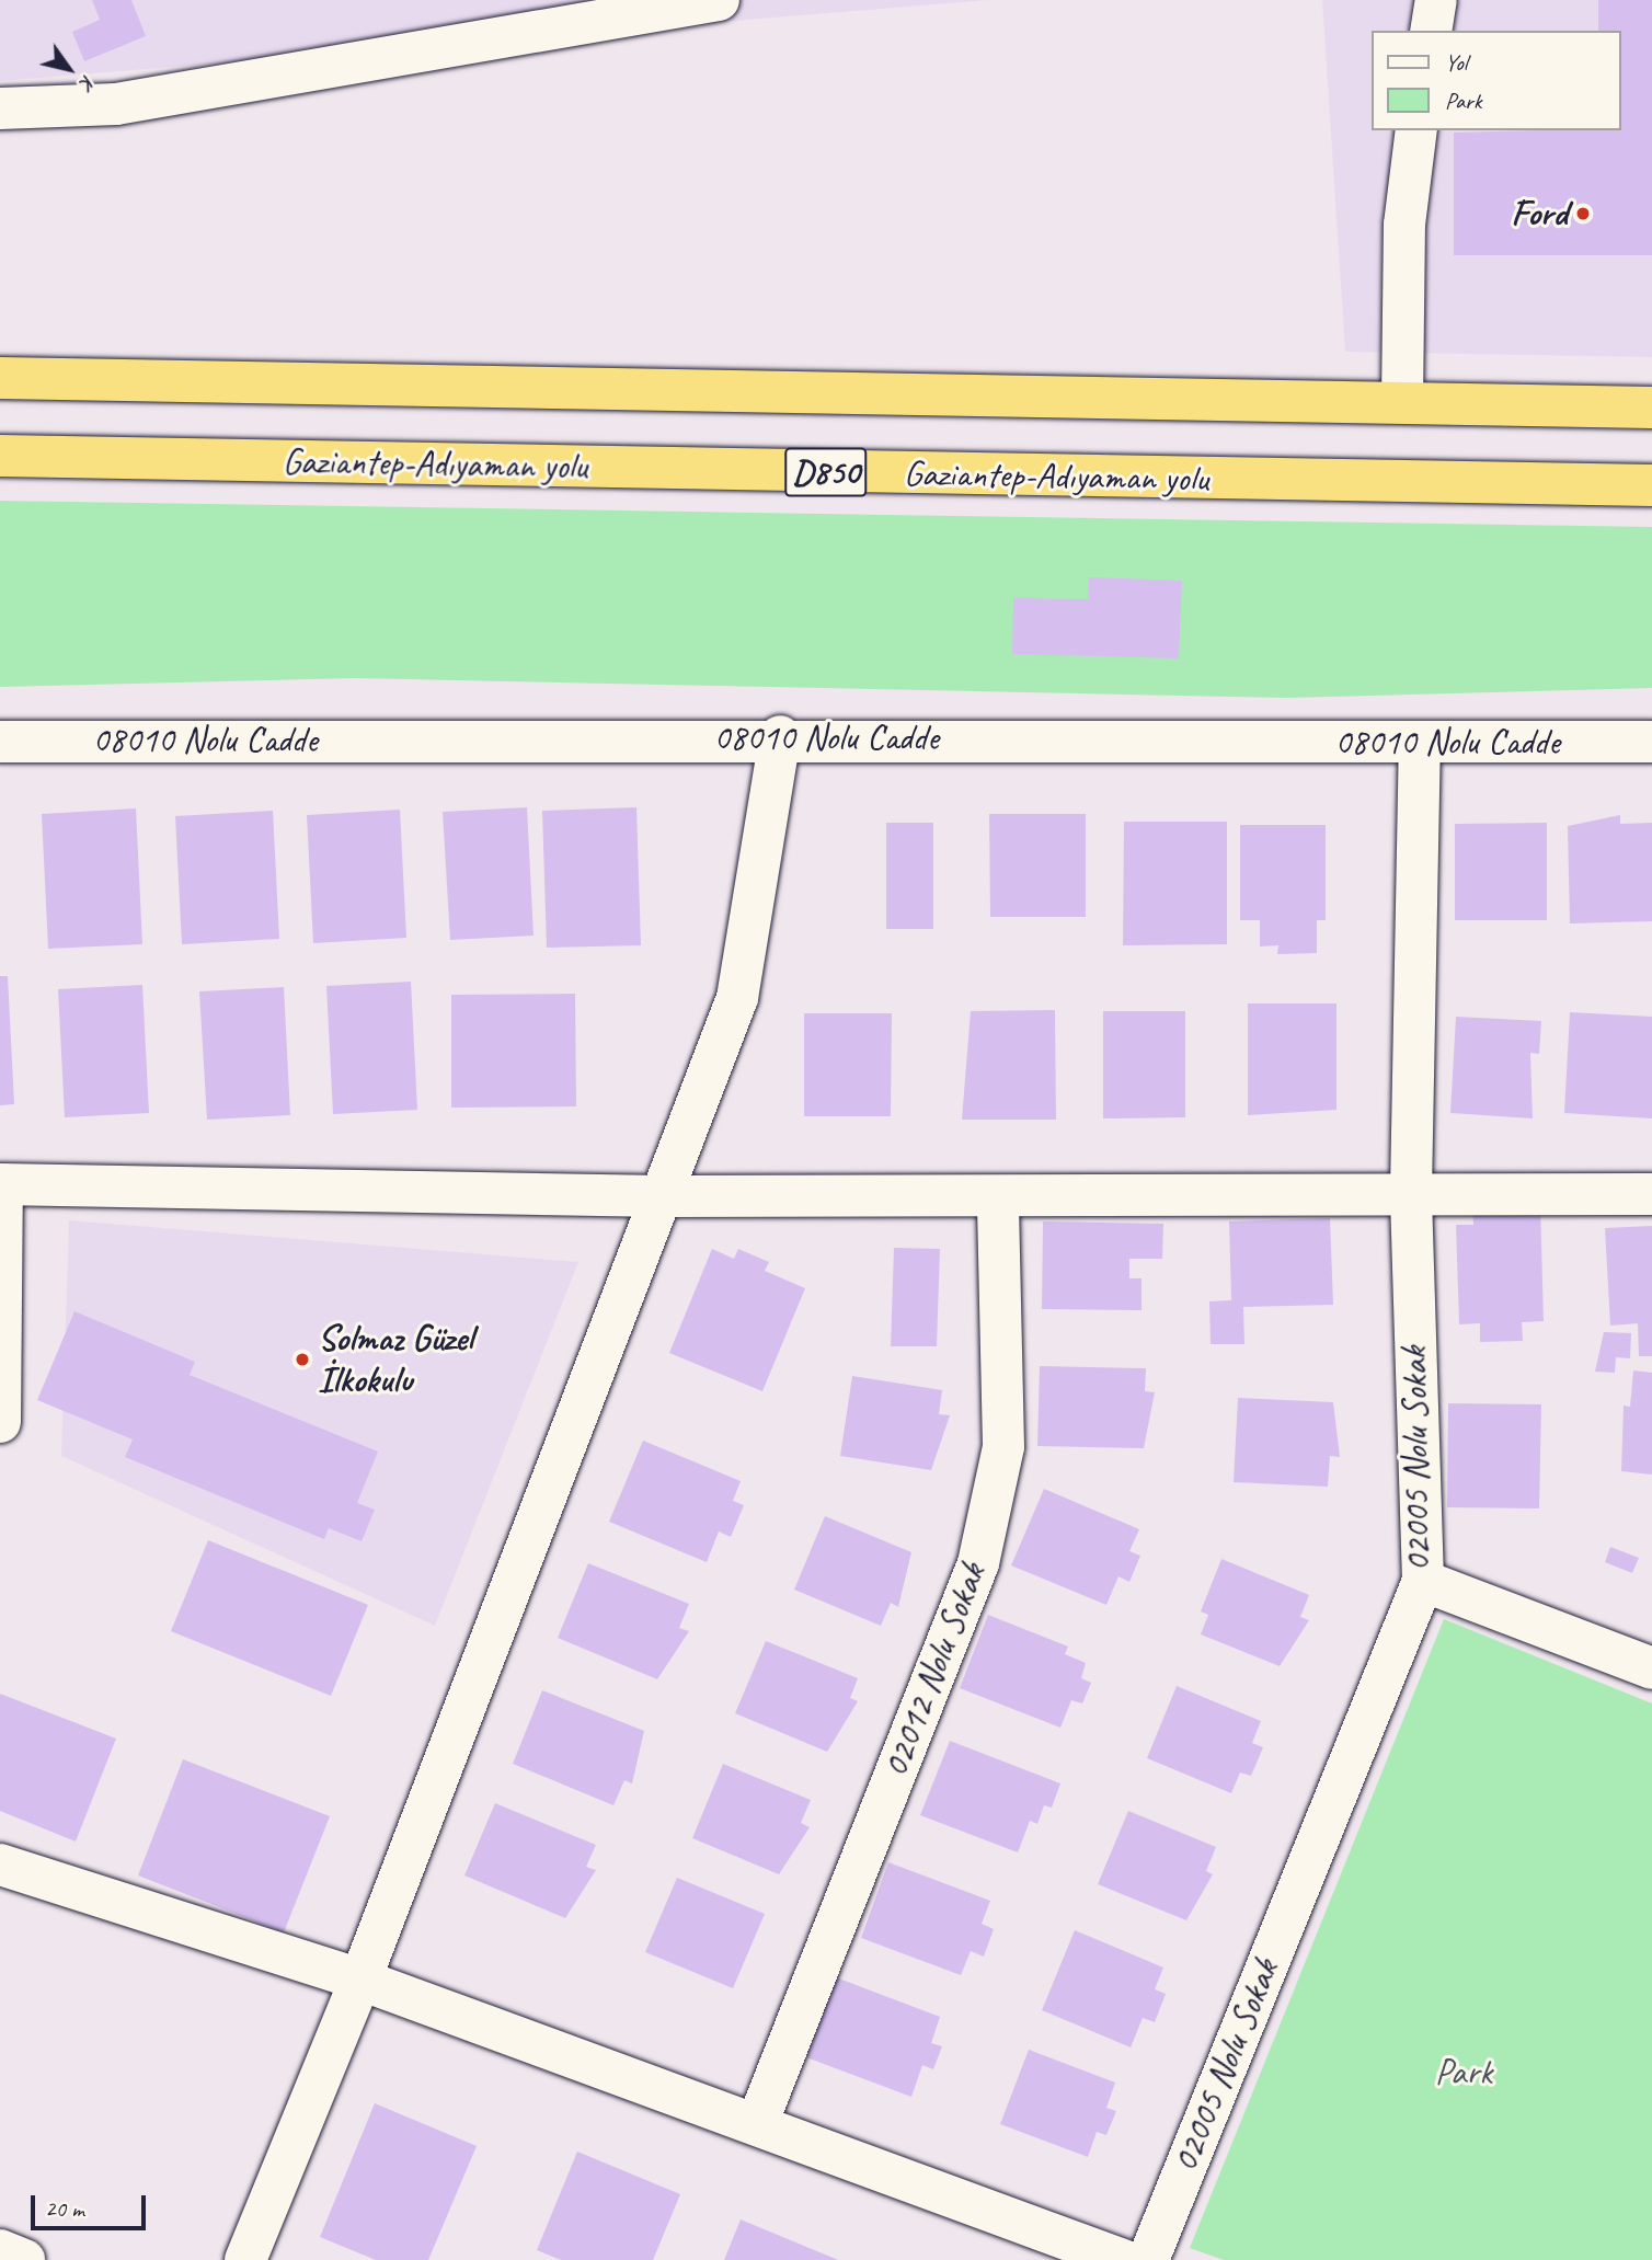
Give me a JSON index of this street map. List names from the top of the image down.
{
  "streets": {
    "highway": ["Gaziantep-Adıyaman yolu", "D850"],
    "street": ["08010 Nolu Cadde", "02005 Nolu Sokak", "02012 Nolu Sokak"]
  },
  "crossings": [
    ["08010 Nolu Cadde", "02005 Nolu Sokak"]
  ],
  "parks": ["Park"],
  "places": ["Ford", "Solmaz Güzel İlkokulu"],
  "legend": ["Yol", "Park"],
  "scale_bar": "20 m",
  "north": "bottom right"
}
